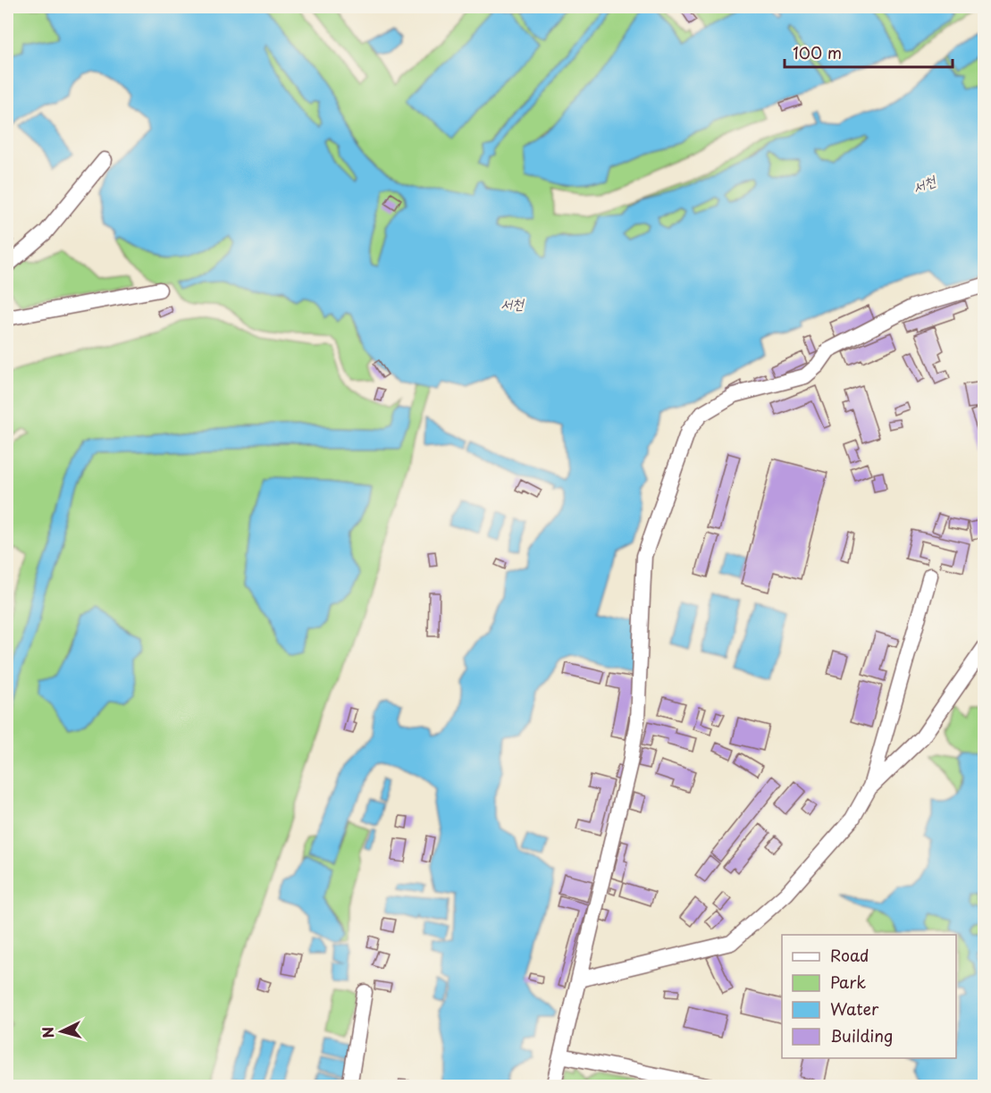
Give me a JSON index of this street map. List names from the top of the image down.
{
  "water": ["서천"],
  "legend": [
    "Road",
    "Park",
    "Water",
    "Building"
  ],
  "scale_bar": "100 m",
  "north": "left"
}
